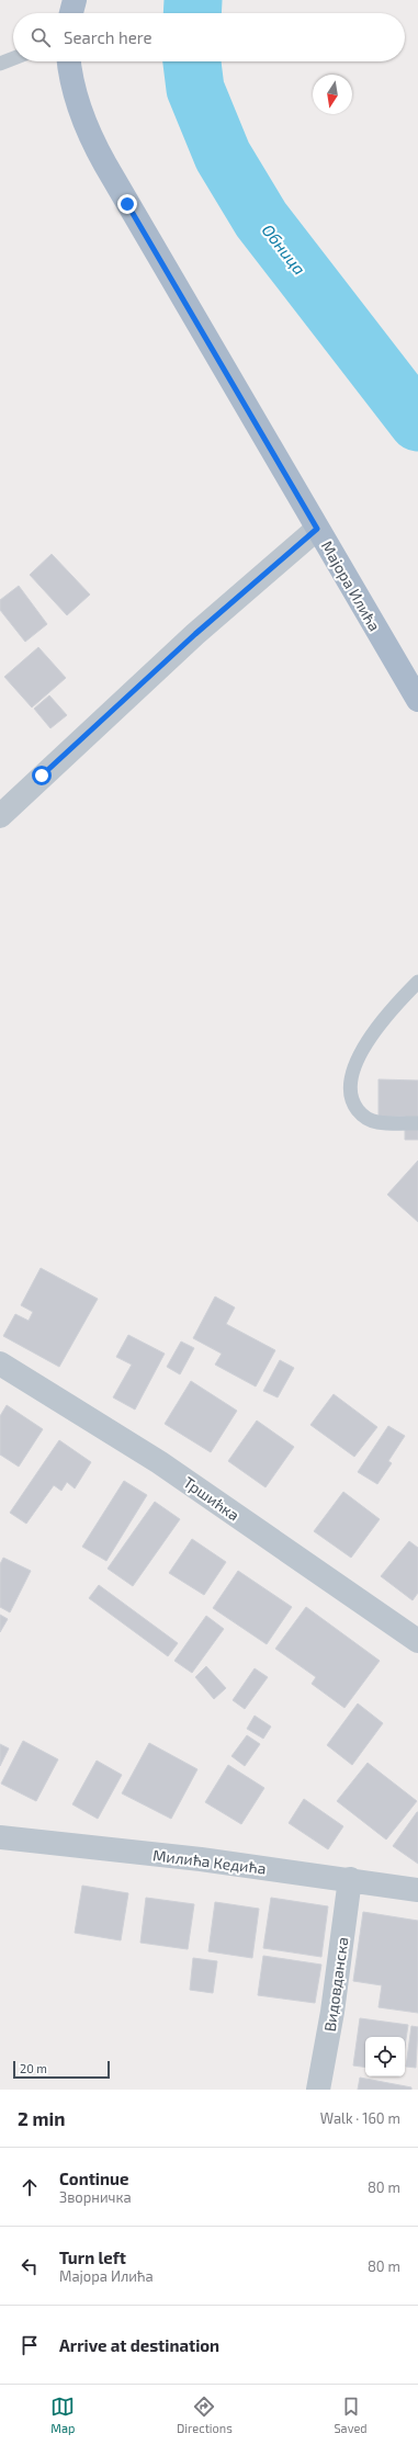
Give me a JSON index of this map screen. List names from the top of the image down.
{
  "streets": {
    "main road": ["Мајора Илића"],
    "street": ["Тршићка", "Милића Кедића", "Видовданска"]
  },
  "crossings": [
    ["Милића Кедића", "Видовданска"]
  ],
  "water": ["Обница"],
  "scale_bar": "20 m",
  "north": "bottom",
  "page": {
    "search": "Search here",
    "scale": "20 m",
    "heading": ["2 min", "Walk · 160 m"],
    "list": [
      ["Continue", "Зворничка", "80 m"],
      ["Turn left", "Мајора Илића", "80 m"],
      "Arrive at destination"
    ],
    "nav": ["Map", "Directions", "Saved"]
  }
}
